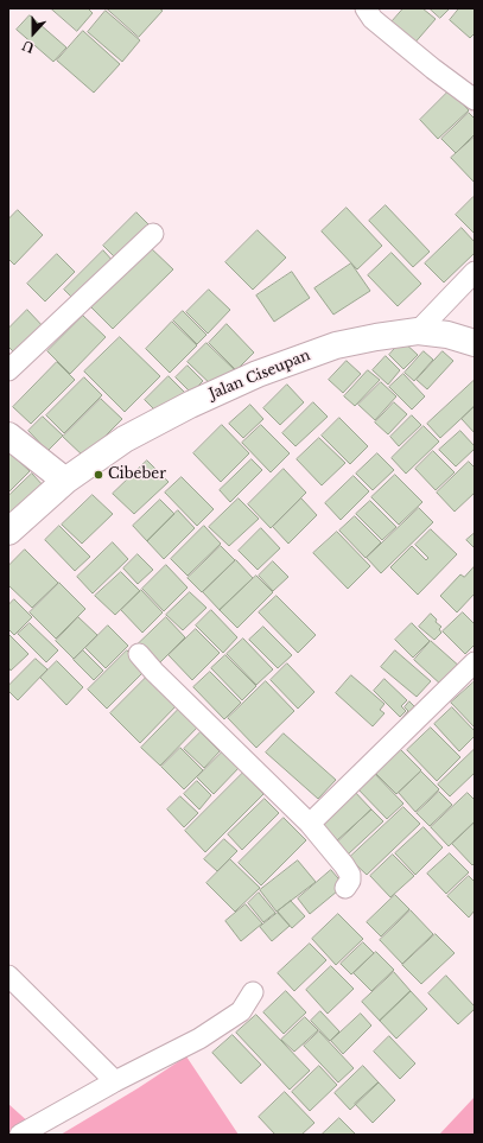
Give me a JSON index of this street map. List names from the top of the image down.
{
  "streets": {
    "main road": ["Jalan Ciseupan"]
  },
  "places": ["Cibeber"],
  "north": "bottom"
}
